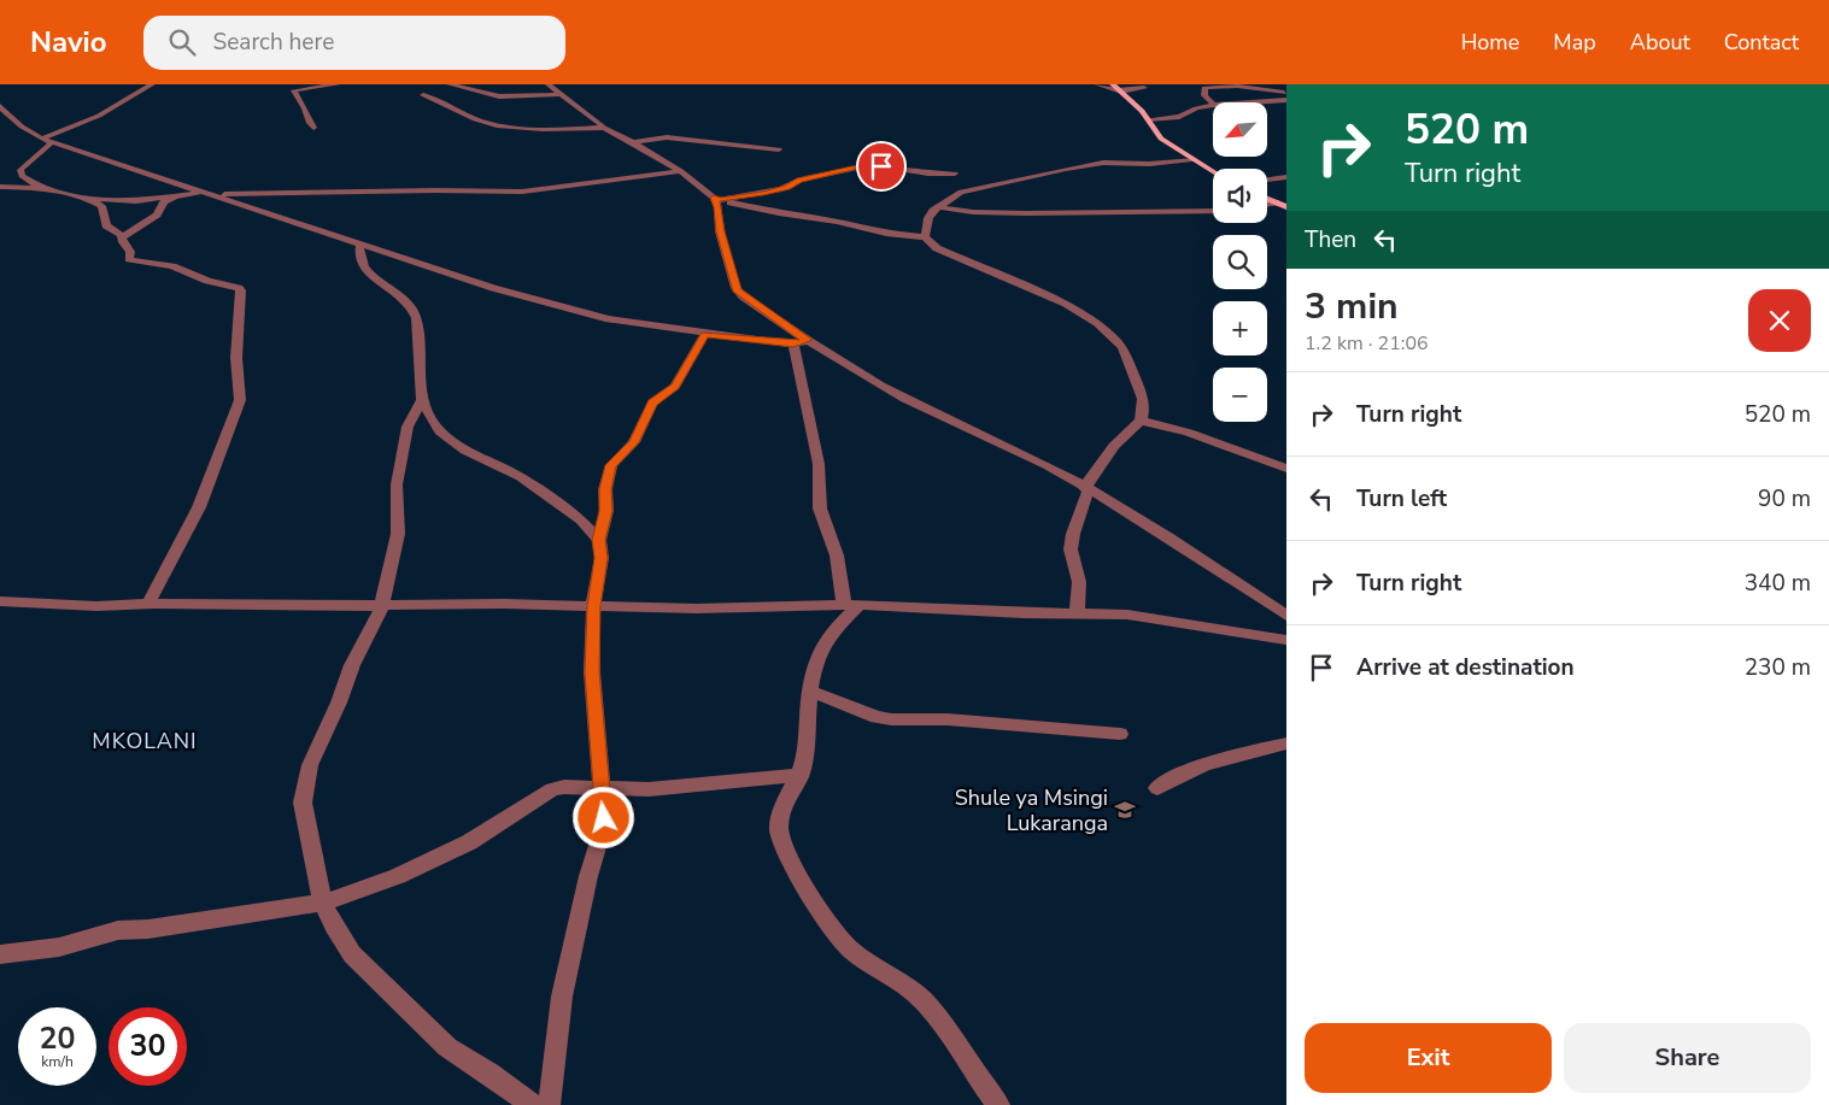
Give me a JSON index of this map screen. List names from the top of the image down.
{
  "districts": ["MKOLANI"],
  "places": {
    "school or university": ["Shule ya Msingi Lukaranga"]
  },
  "north": "bottom left",
  "page": {
    "header": "Navio",
    "search": "Search here",
    "nav": [
      "Home",
      "Map",
      "About",
      "Contact"
    ],
    "turn": ["520 m", "Turn right"],
    "map_buttons": ["+", "−"],
    "then": "Then",
    "heading": ["3 min", "1.2 km · 21:06"],
    "list": [
      {
        "name": "Turn right",
        "value": "520 m"
      },
      {
        "name": "Turn left",
        "value": "90 m"
      },
      {
        "name": "Turn right",
        "value": "340 m"
      },
      {
        "name": "Arrive at destination",
        "value": "230 m"
      }
    ],
    "speed": "20 km/h",
    "limit": "30",
    "buttons": ["Exit", "Share"]
  }
}
